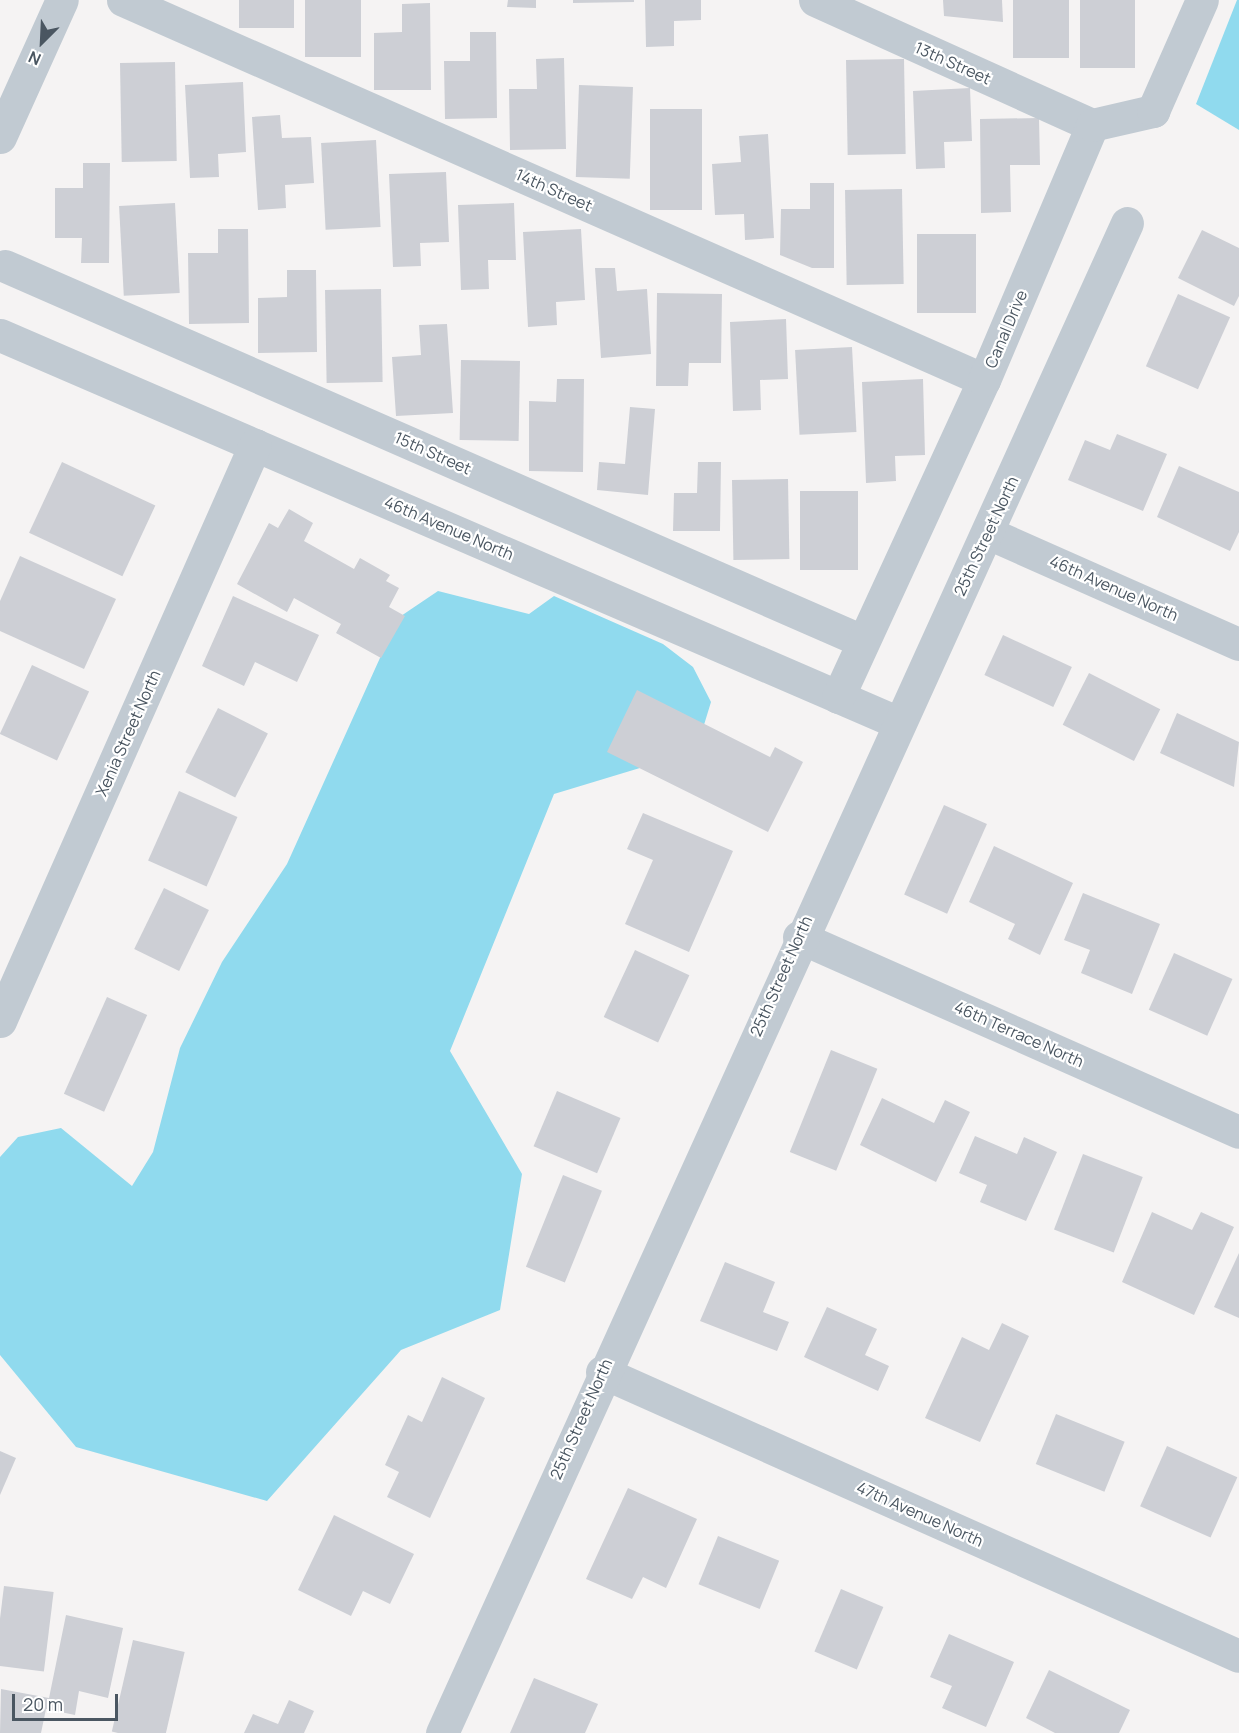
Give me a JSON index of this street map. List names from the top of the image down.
{
  "streets": {
    "street": [
      "13th Street",
      "14th Street",
      "Canal Drive",
      "15th Street",
      "46th Avenue North",
      "25th Street North",
      "Xenia Street North",
      "46th Terrace North",
      "47th Avenue North"
    ]
  },
  "crossings": [
    ["13th Street", "Canal Drive"],
    ["14th Street", "Canal Drive"],
    ["Canal Drive", "15th Street"],
    ["Canal Drive", "46th Avenue North"],
    ["46th Avenue North", "25th Street North"],
    ["46th Avenue North", "Xenia Street North"],
    ["25th Street North", "46th Terrace North"],
    ["25th Street North", "47th Avenue North"]
  ],
  "scale_bar": "20 m",
  "north": "bottom left"
}
